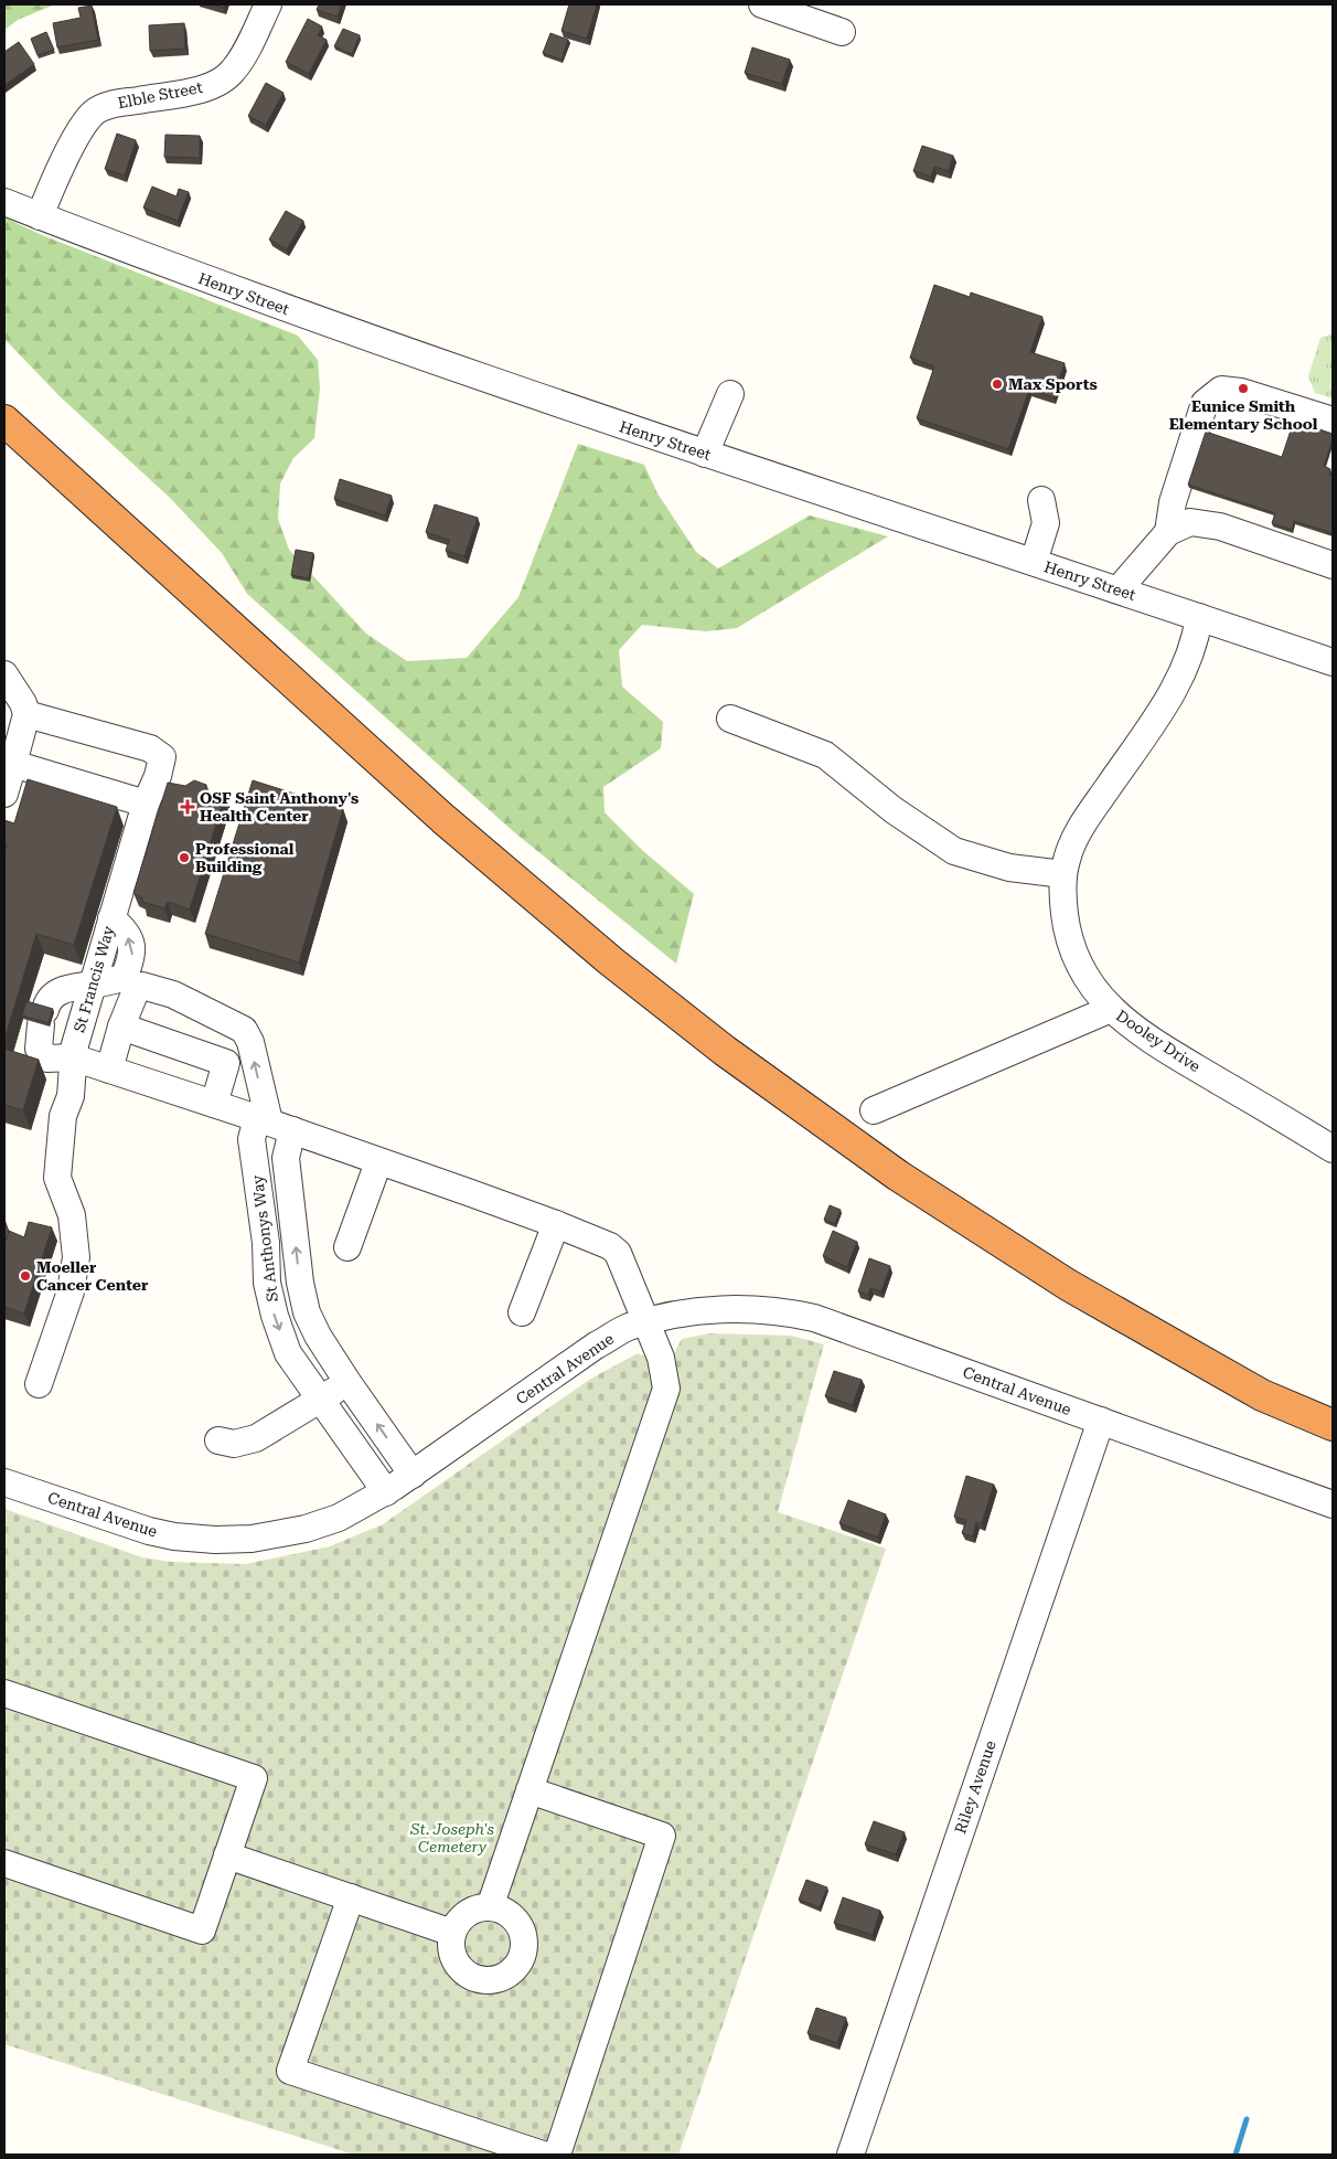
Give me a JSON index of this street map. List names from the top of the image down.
{
  "streets": {
    "street": [
      "Elble Street",
      "Henry Street",
      "St Francis Way",
      "Dooley Drive",
      "St Anthonys Way",
      "Central Avenue",
      "Riley Avenue"
    ]
  },
  "crossings": [
    ["Elble Street", "Henry Street"],
    ["Henry Street", "Dooley Drive"],
    ["St Anthonys Way", "Central Avenue"],
    ["Central Avenue", "Riley Avenue"]
  ],
  "parks": ["St. Joseph's Cemetery"],
  "places": {
    "other": [
      "Max Sports",
      "Eunice Smith Elementary School",
      "Professional Building",
      "Moeller Cancer Center"
    ],
    "health": ["OSF Saint Anthony's Health Center"]
  }
}
